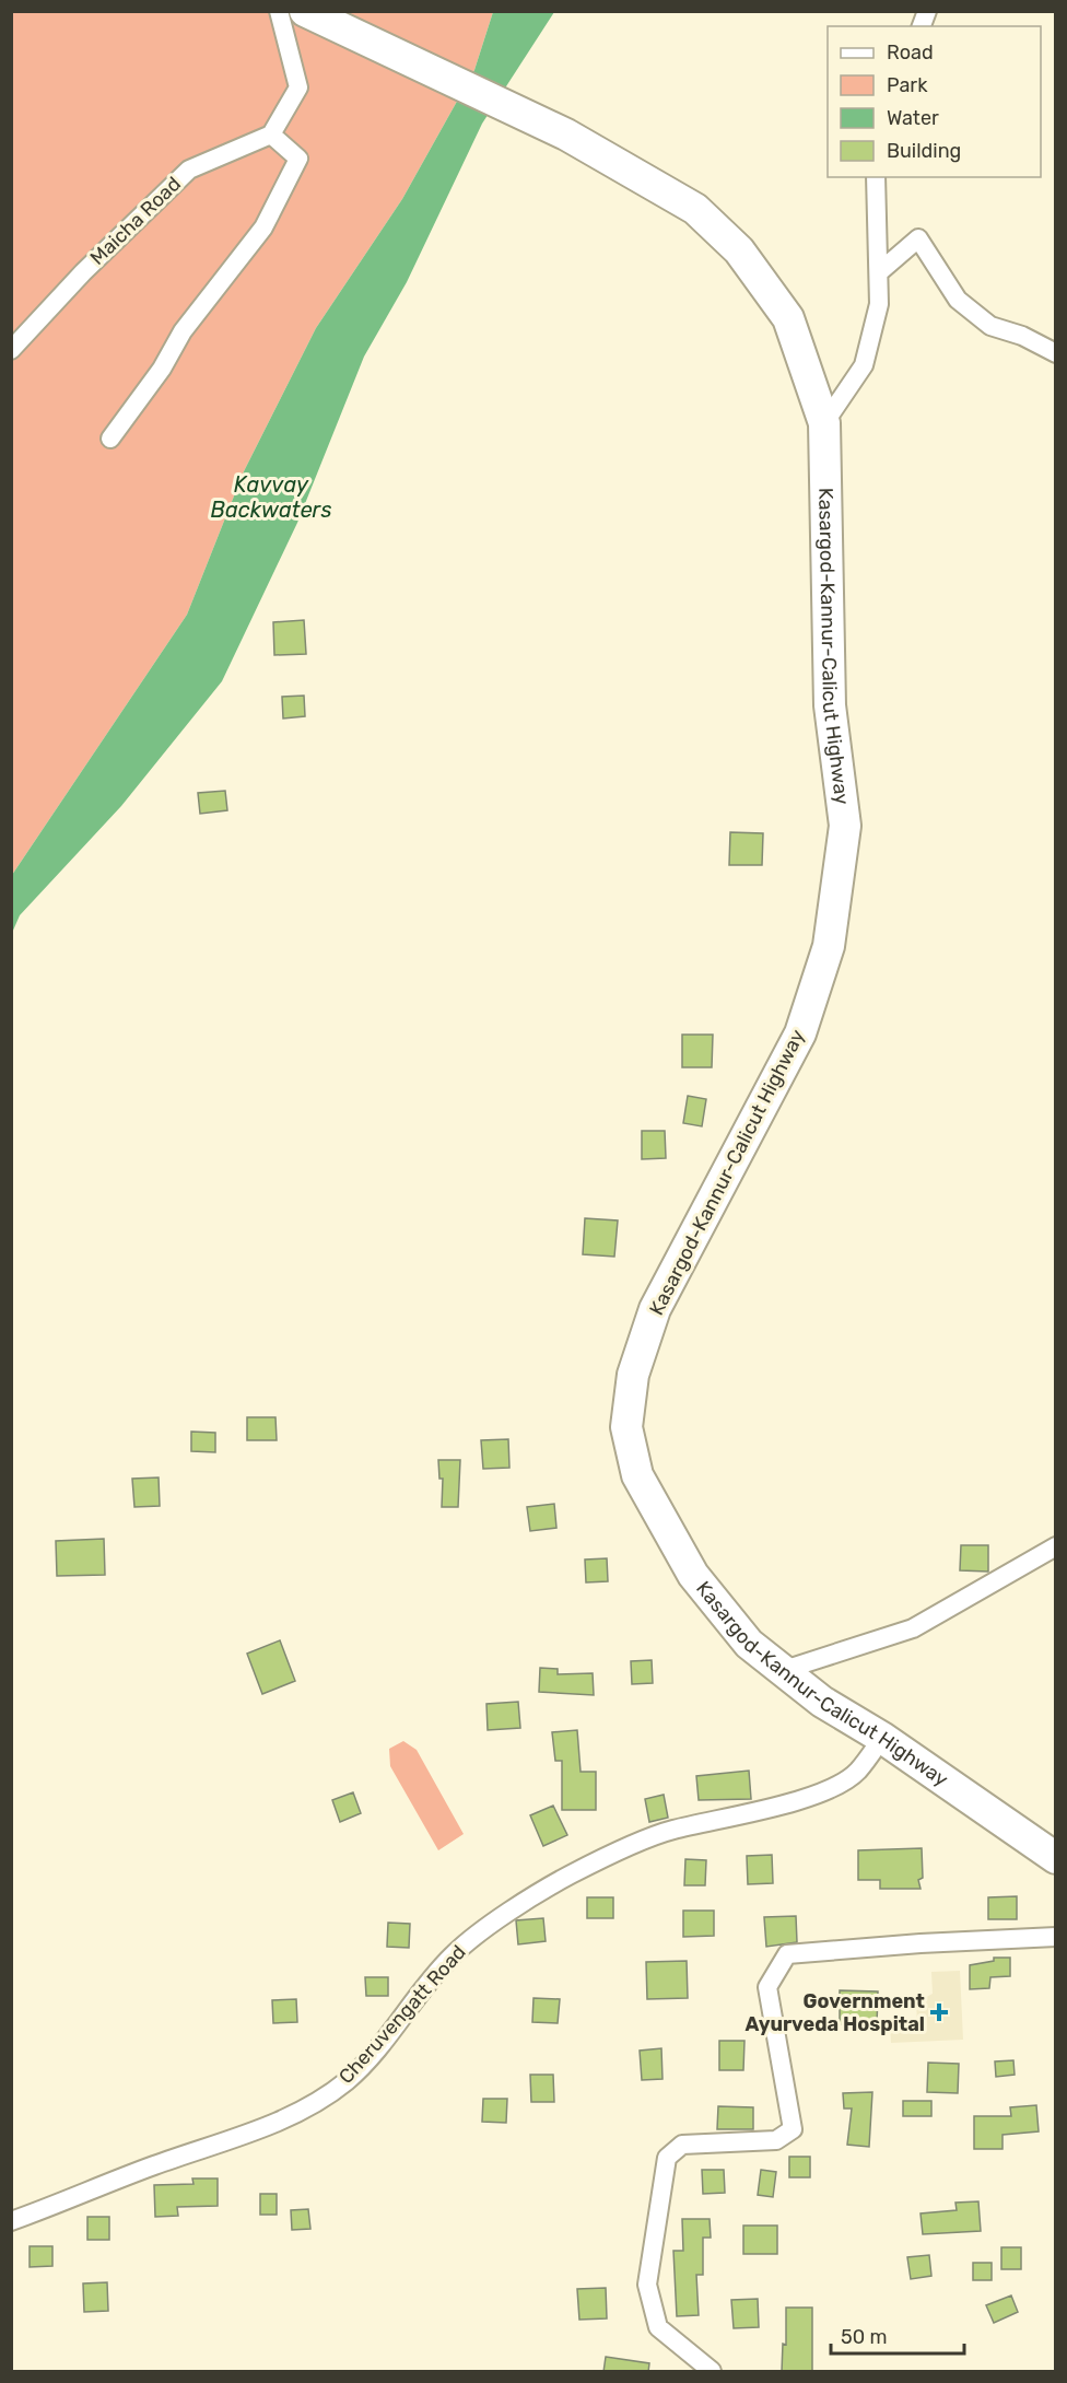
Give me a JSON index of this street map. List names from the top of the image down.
{
  "streets": {
    "highway": ["Kasargod-Kannur-Calicut Highway"],
    "street": ["Maicha Road", "Cheruvengatt Road"]
  },
  "crossings": [
    ["Kasargod-Kannur-Calicut Highway", "Cheruvengatt Road"]
  ],
  "water": ["Kavvay Backwaters"],
  "places": {
    "health": ["Government Ayurveda Hospital"]
  },
  "legend": [
    "Road",
    "Park",
    "Water",
    "Building"
  ],
  "scale_bar": "50 m"
}
